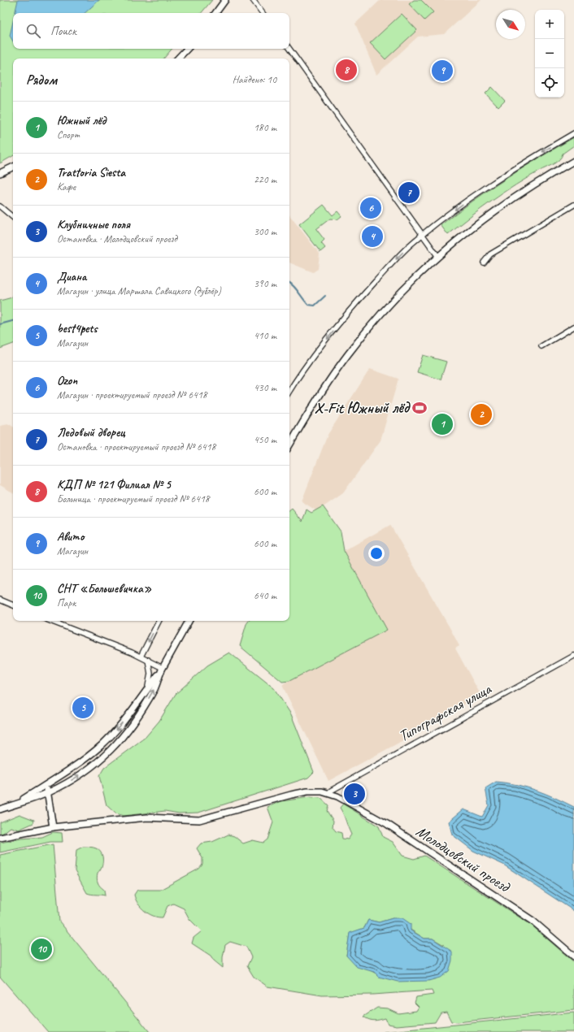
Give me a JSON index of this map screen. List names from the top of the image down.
{
  "streets": {
    "street": ["Типографская улица", "Молодцовский проезд"]
  },
  "crossings": [
    ["Типографская улица", "Молодцовский проезд"]
  ],
  "places": {
    "sports": ["X-Fit Южный лёд"]
  },
  "north": "bottom right",
  "page": {
    "map_buttons": ["+", "−"],
    "search": "Поиск",
    "pins": [
      "8",
      "9",
      "7",
      "6",
      "4",
      "2",
      "1",
      "5",
      "3",
      "10"
    ],
    "heading": ["Рядом", "Найдено: 10"],
    "list": [
      {
        "mark": "1",
        "name": "Южный лёд",
        "note": "Спорт",
        "value": "180 m"
      },
      {
        "mark": "2",
        "name": "Trattoria Siesta",
        "note": "Кафе",
        "value": "220 m"
      },
      {
        "mark": "3",
        "name": "Клубничные поля",
        "note": "Остановка · Молодцовский проезд",
        "value": "300 m"
      },
      {
        "mark": "4",
        "name": "Диана",
        "note": "Магазин · улица Маршала Савицкого (дублёр)",
        "value": "390 m"
      },
      {
        "mark": "5",
        "name": "best4pets",
        "note": "Магазин",
        "value": "410 m"
      },
      {
        "mark": "6",
        "name": "Ozon",
        "note": "Магазин · проектируемый проезд № 6418",
        "value": "430 m"
      },
      {
        "mark": "7",
        "name": "Ледовый дворец",
        "note": "Остановка · проектируемый проезд № 6418",
        "value": "450 m"
      },
      {
        "mark": "8",
        "name": "КДП № 121 Филиал № 5",
        "note": "Больница · проектируемый проезд № 6418",
        "value": "600 m"
      },
      {
        "mark": "9",
        "name": "Авито",
        "note": "Магазин",
        "value": "600 m"
      },
      {
        "mark": "10",
        "name": "СНТ «Большевичка»",
        "note": "Парк",
        "value": "640 m"
      }
    ]
  }
}
